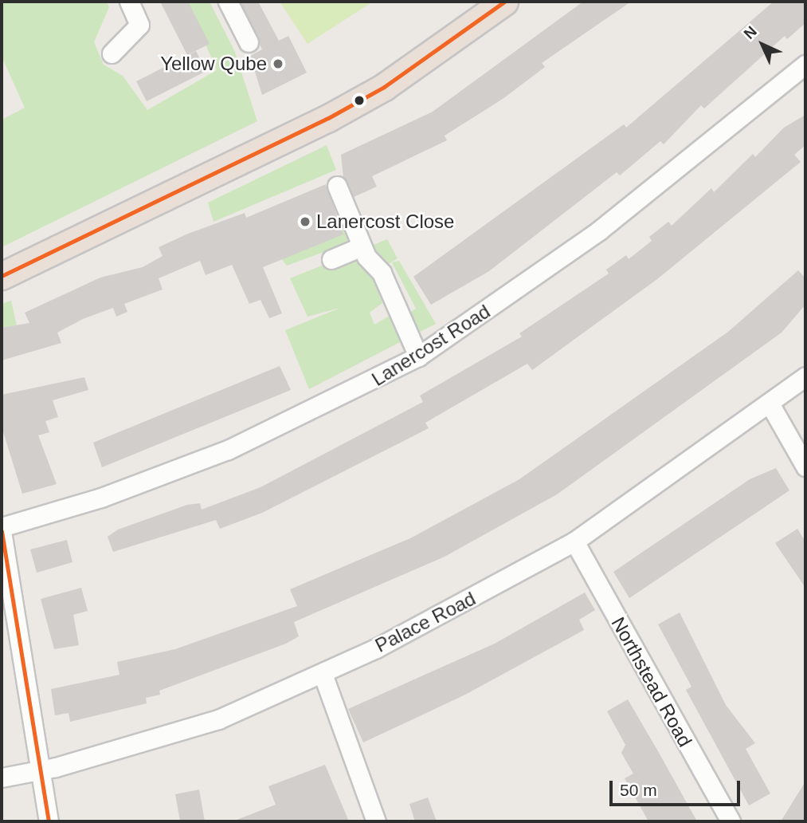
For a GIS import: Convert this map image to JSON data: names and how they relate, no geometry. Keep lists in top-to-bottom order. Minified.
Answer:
{"streets":{"street":["Lanercost Road","Palace Road","Northstead Road"]},"crossings":[["Palace Road","Northstead Road"]],"places":["Yellow Qube","Lanercost Close"],"scale_bar":"50 m","north":"top left"}
